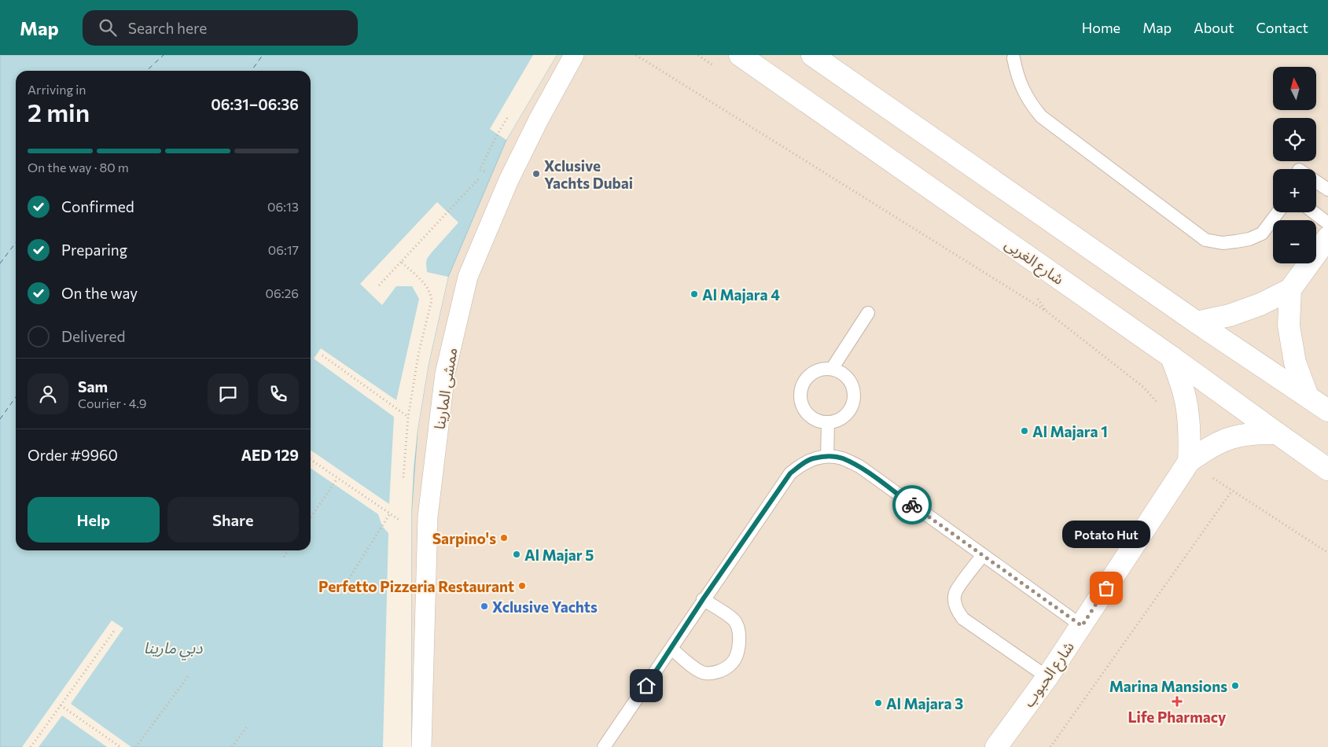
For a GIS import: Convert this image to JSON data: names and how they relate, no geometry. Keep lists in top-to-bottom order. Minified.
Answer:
{"streets":{"street":["شارع الغربى","ممشى المارينا","شارع الحبوب"]},"crossings":[["شارع الغربى","شارع الحبوب"]],"water":["دبي مارينا"],"places":{"other":["Xclusive Yachts Dubai","Al Majara 4","Al Majara 1","Sarpino's","Al Majar 5","Perfetto Pizzeria Restaurant","Potato Hut","Xclusive Yachts","Marina Mansions","Al Majara 3"],"health":["Life Pharmacy"]},"north":"top","page":{"header":"Map","search":"Search here","nav":["Home","Map","About","Contact"],"map_buttons":["+","−"],"heading":["2 min","Arriving in","06:31–06:36"],"panel":["Sam","Courier · 4.9","Order #9960","AED 129"],"bar":"On the way · 80 m","list":[["Confirmed","06:13"],["Preparing","06:17"],["On the way","06:26"],"Delivered"],"buttons":["Help","Share"],"bubble":"Potato Hut"}}
